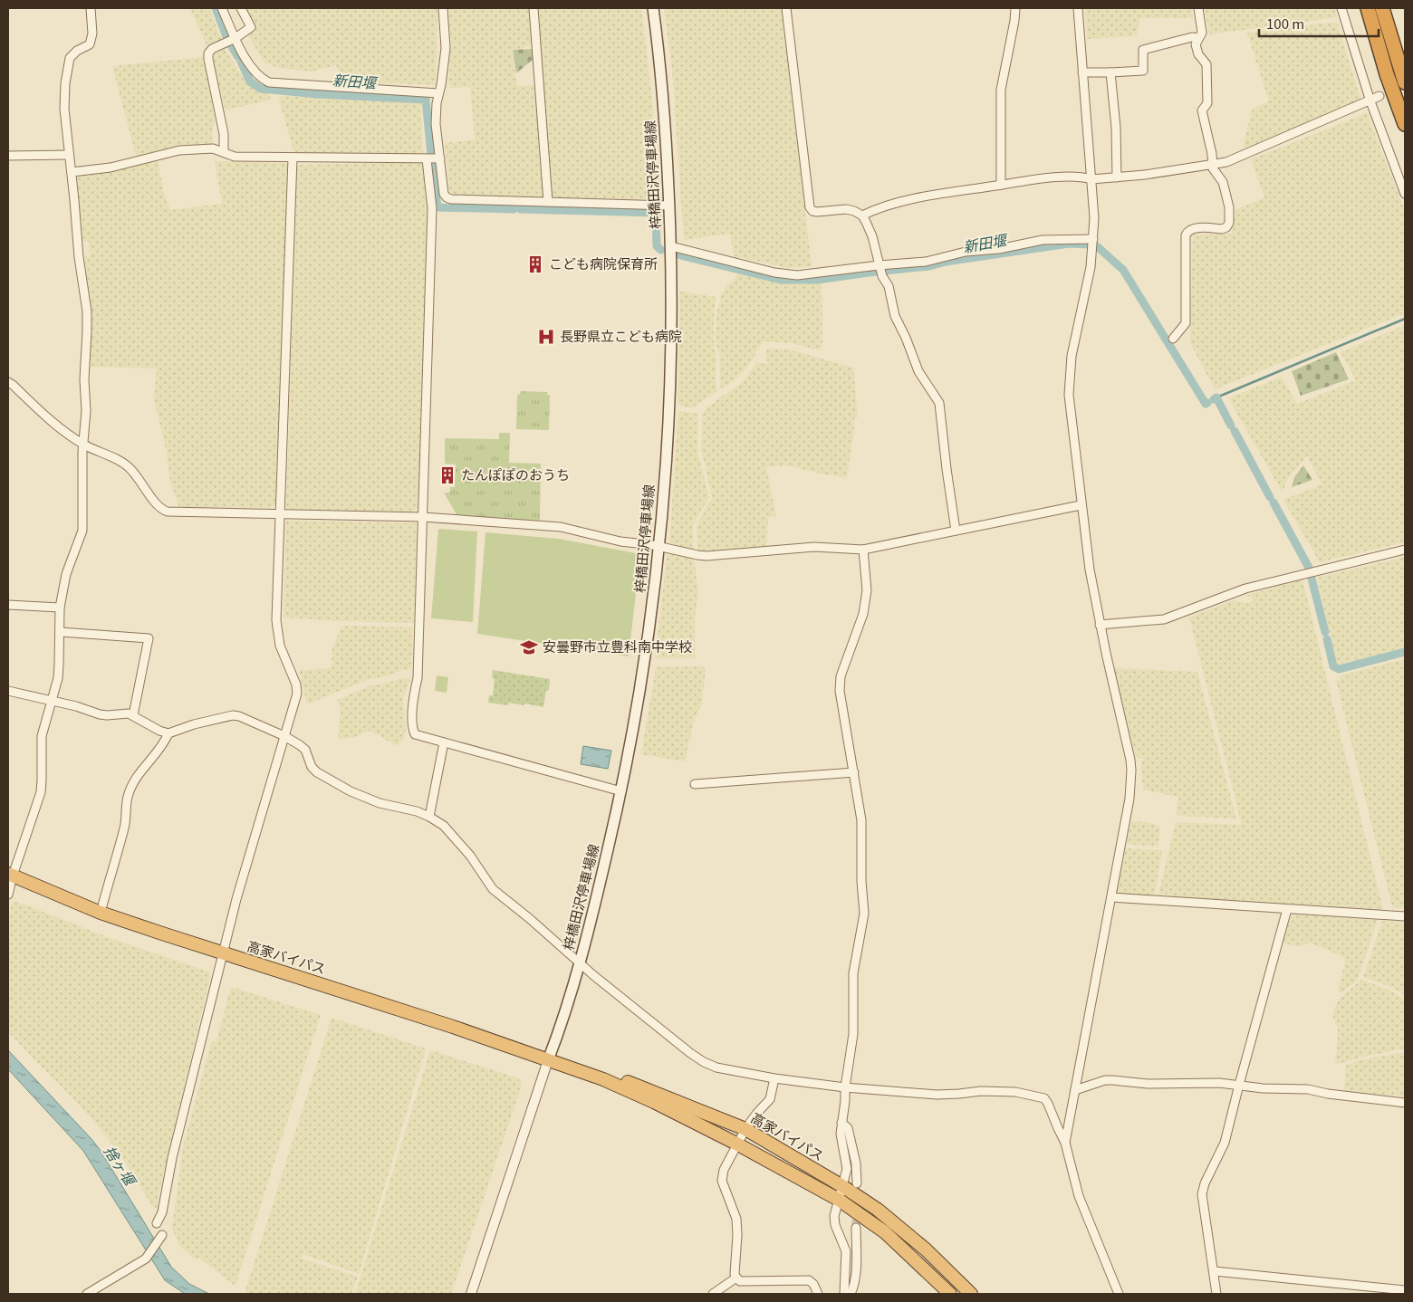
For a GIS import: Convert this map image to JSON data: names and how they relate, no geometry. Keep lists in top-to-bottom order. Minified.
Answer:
{"streets":{"highway":["高家バイパス"],"main road":["梓橋田沢停車場線"]},"crossings":[["梓橋田沢停車場線","高家バイパス"]],"water":["新田堰","捨ヶ堰"],"places":{"building":["こども病院保育所","たんぽぽのおうち"],"hospital":["長野県立こども病院"],"school or university":["安曇野市立豊科南中学校"]},"scale_bar":"100 m"}
